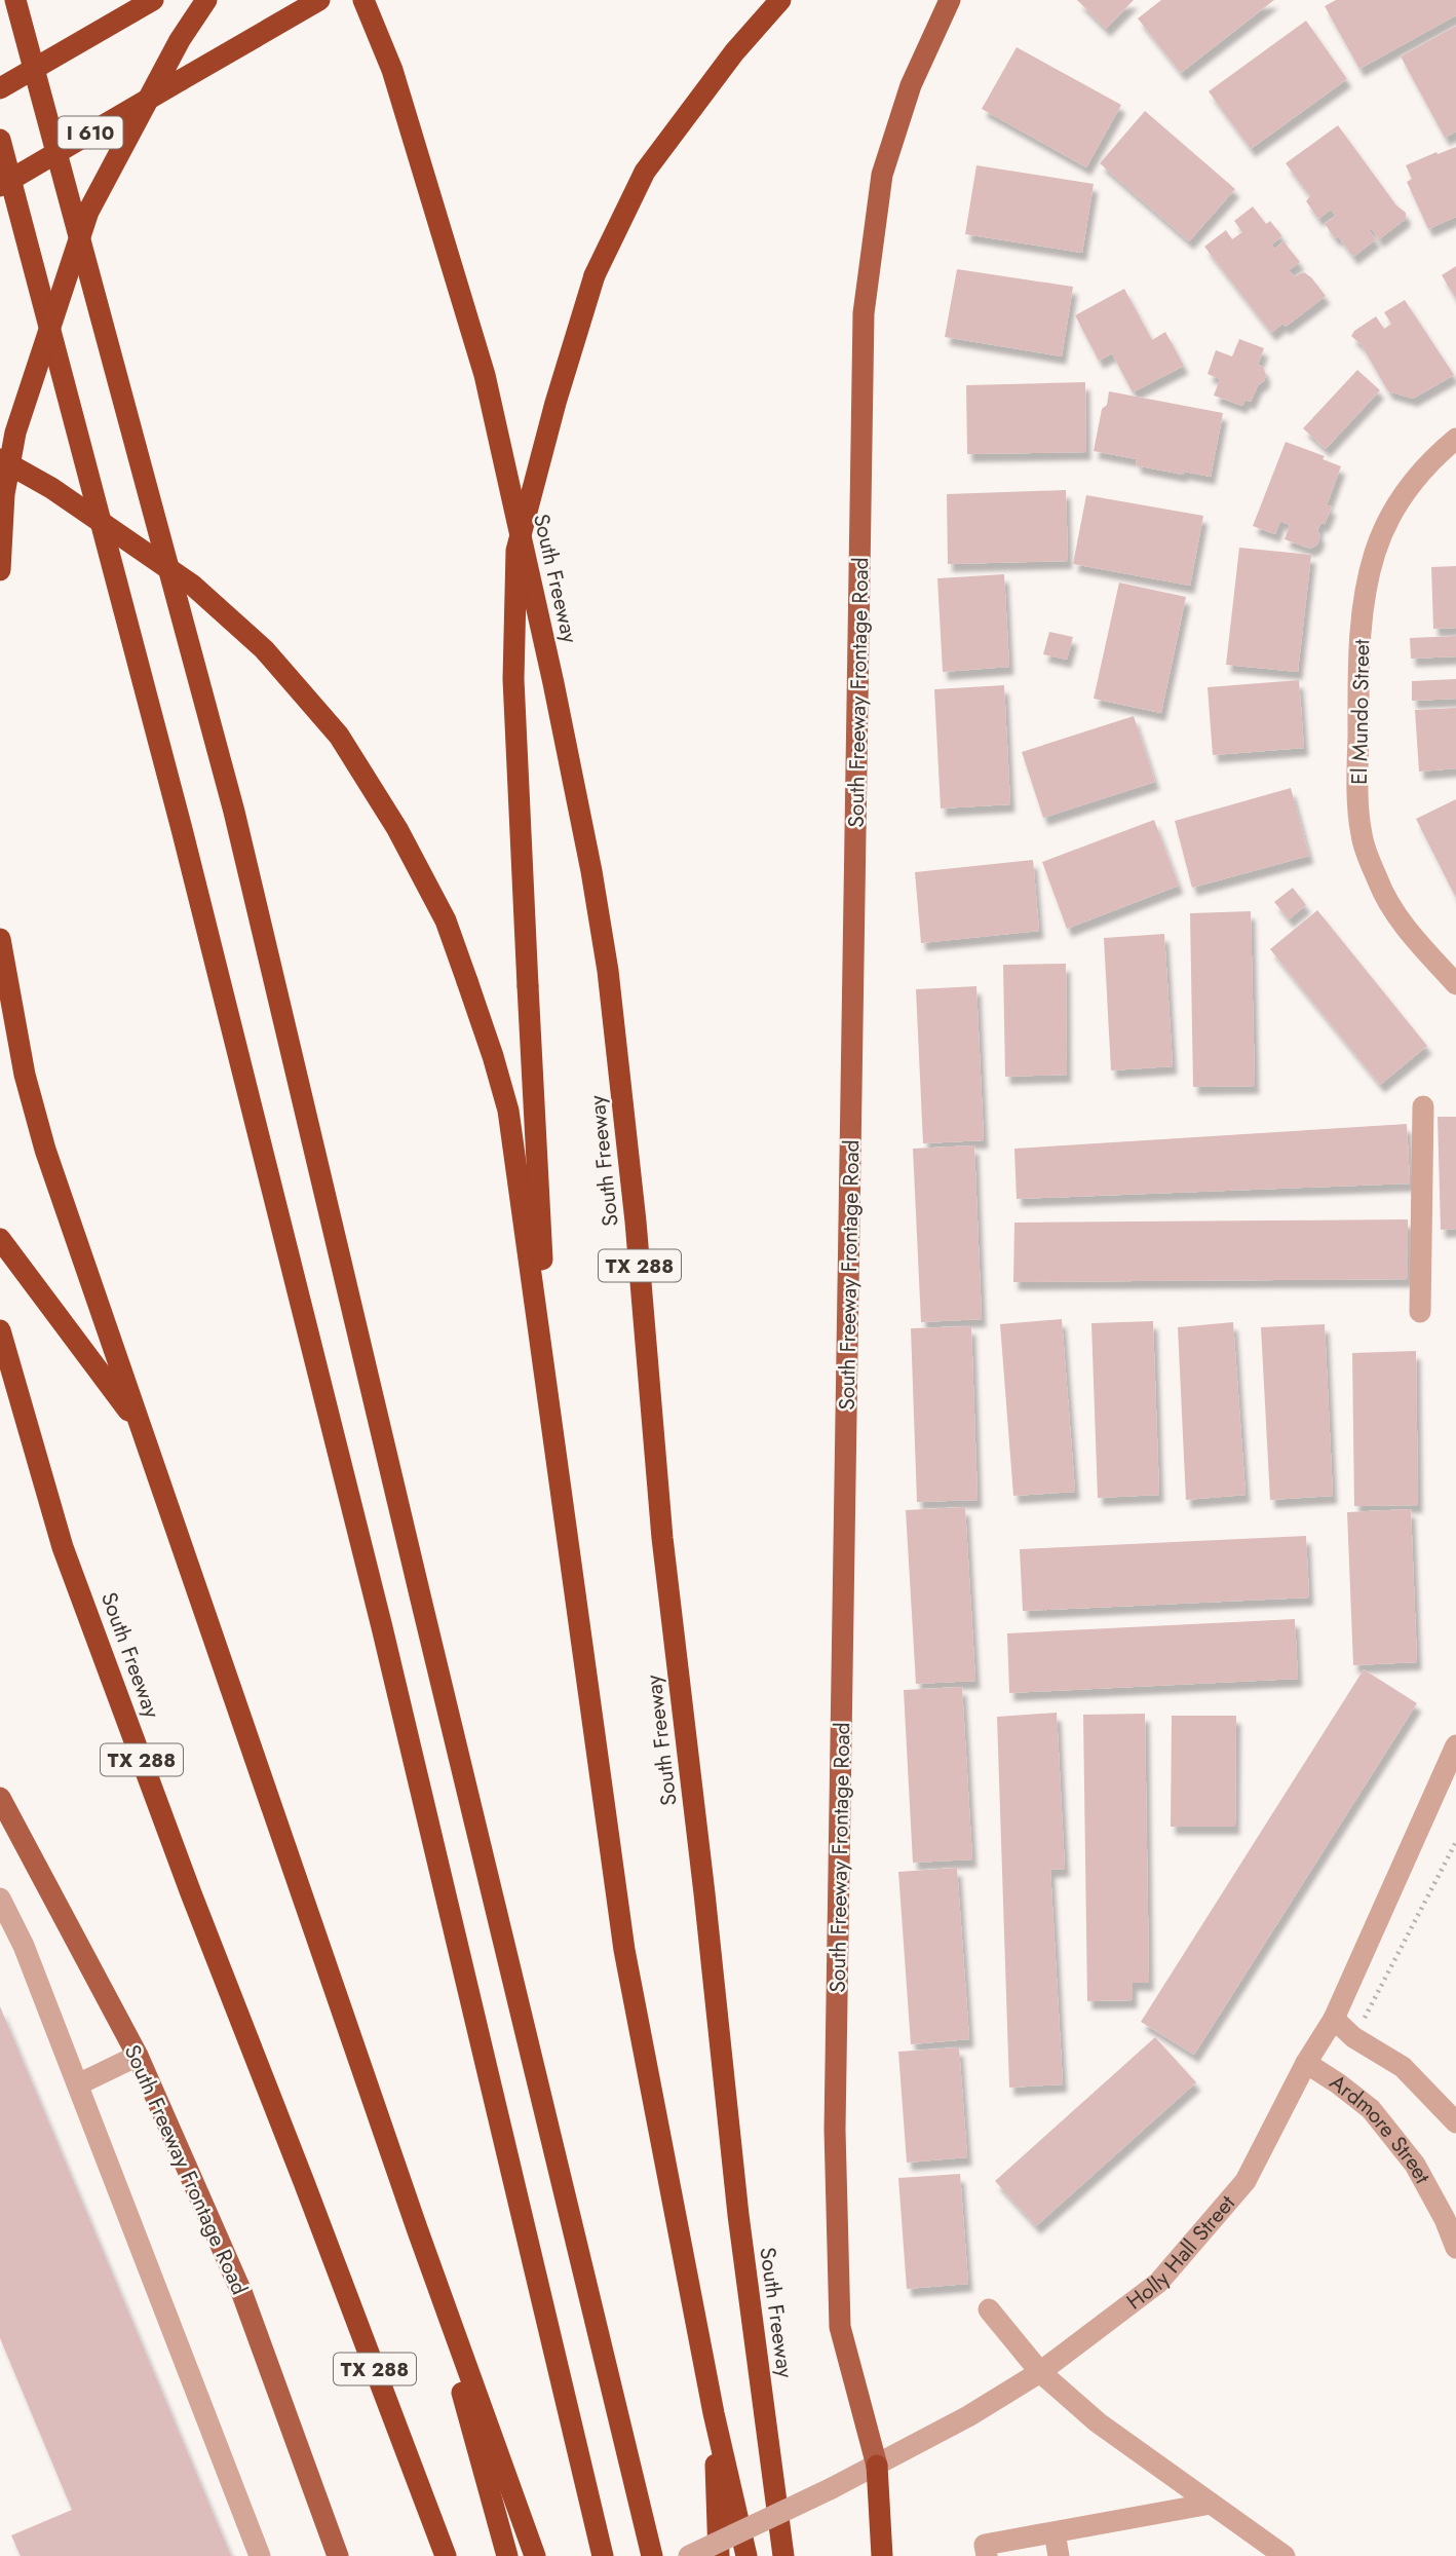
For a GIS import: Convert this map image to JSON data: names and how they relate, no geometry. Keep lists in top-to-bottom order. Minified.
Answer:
{"streets":{"highway":["I 610","South Freeway","TX 288"],"main road":["South Freeway Frontage Road"],"street":["El Mundo Street","Ardmore Street","Holly Hall Street"]},"crossings":[["South Freeway Frontage Road","Holly Hall Street"],["Ardmore Street","Holly Hall Street"]]}
